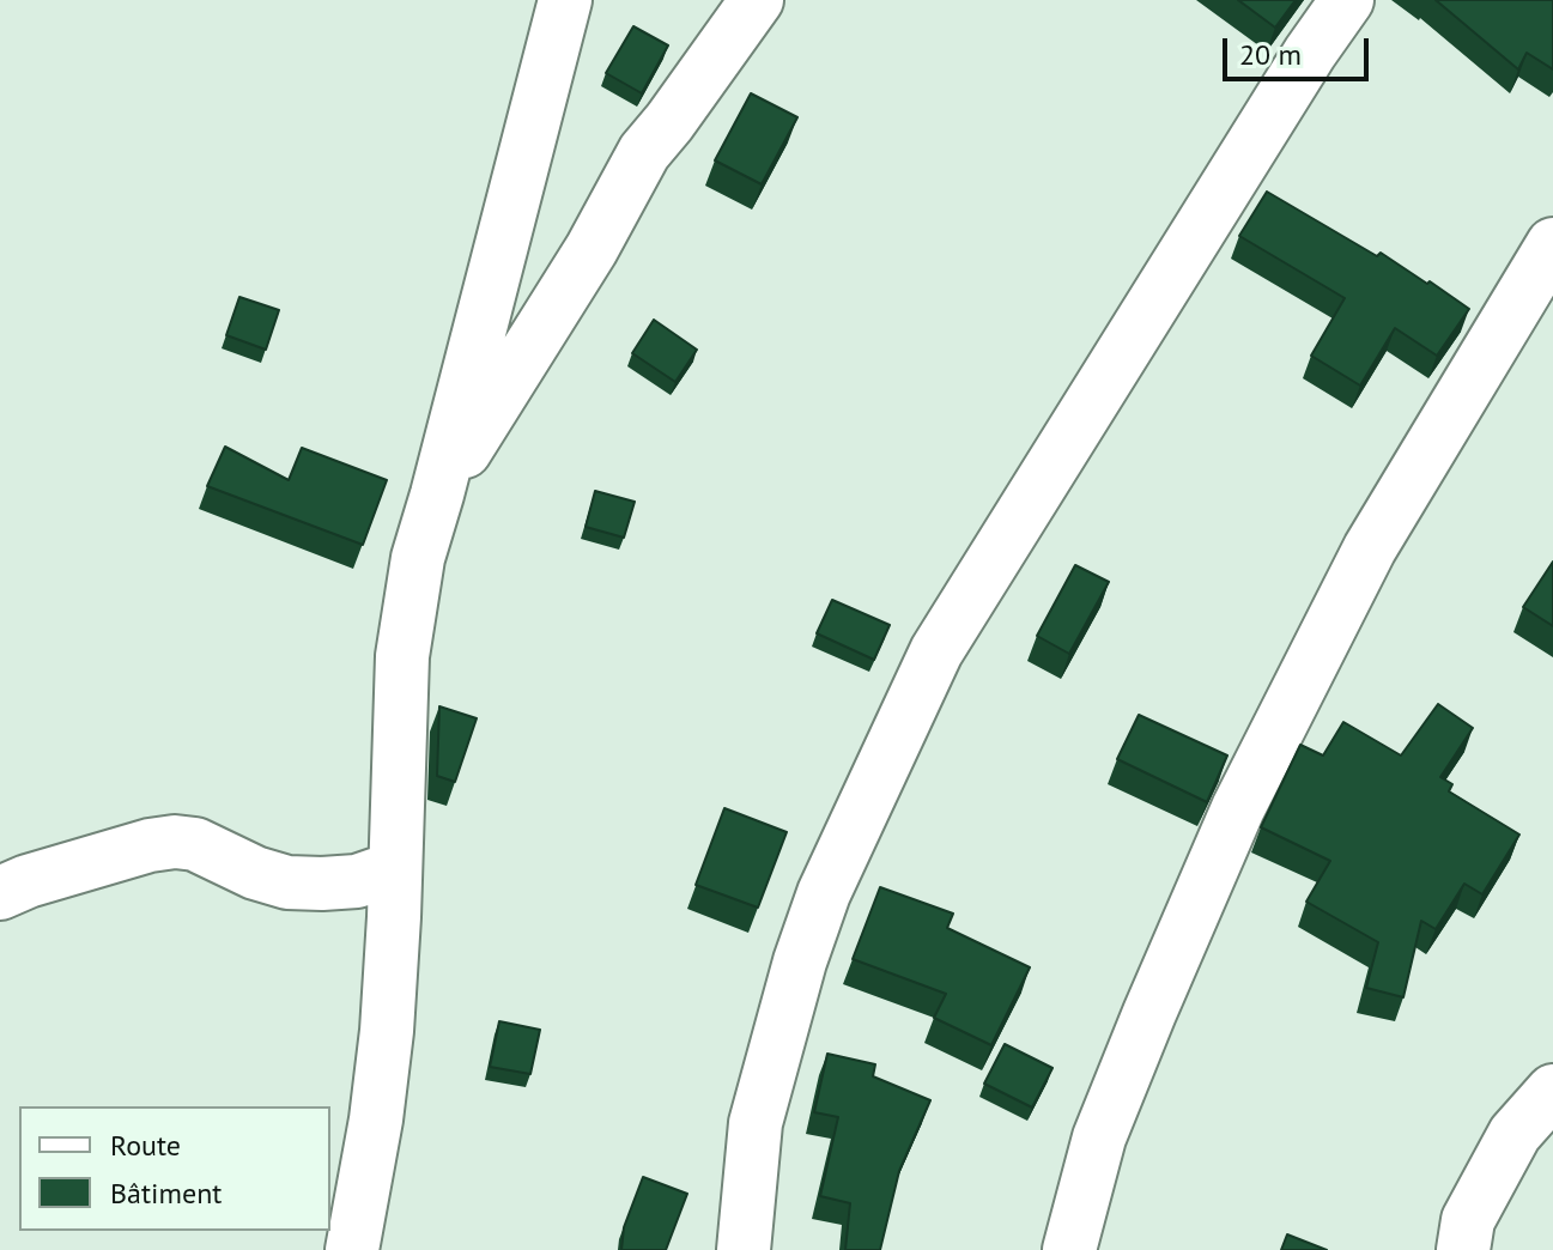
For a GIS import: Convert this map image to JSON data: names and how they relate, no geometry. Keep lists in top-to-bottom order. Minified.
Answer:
{"legend":["Route","Bâtiment"],"scale_bar":"20 m"}
